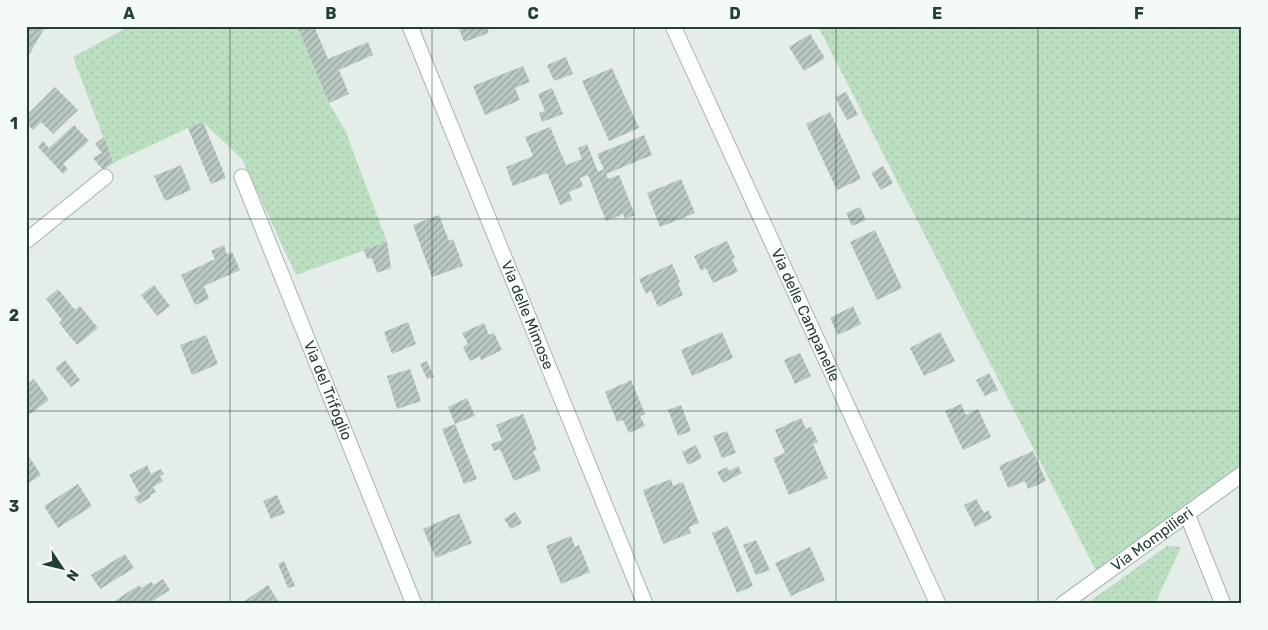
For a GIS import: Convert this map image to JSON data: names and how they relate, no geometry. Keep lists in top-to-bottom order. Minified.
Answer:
{"streets":{"street":["Via delle Mimose","Via delle Campanelle","Via del Trifoglio","Via Mompilieri"]},"north":"bottom right","grid":{"columns":["A","B","C","D","E","F"],"rows":["1","2","3"]}}
